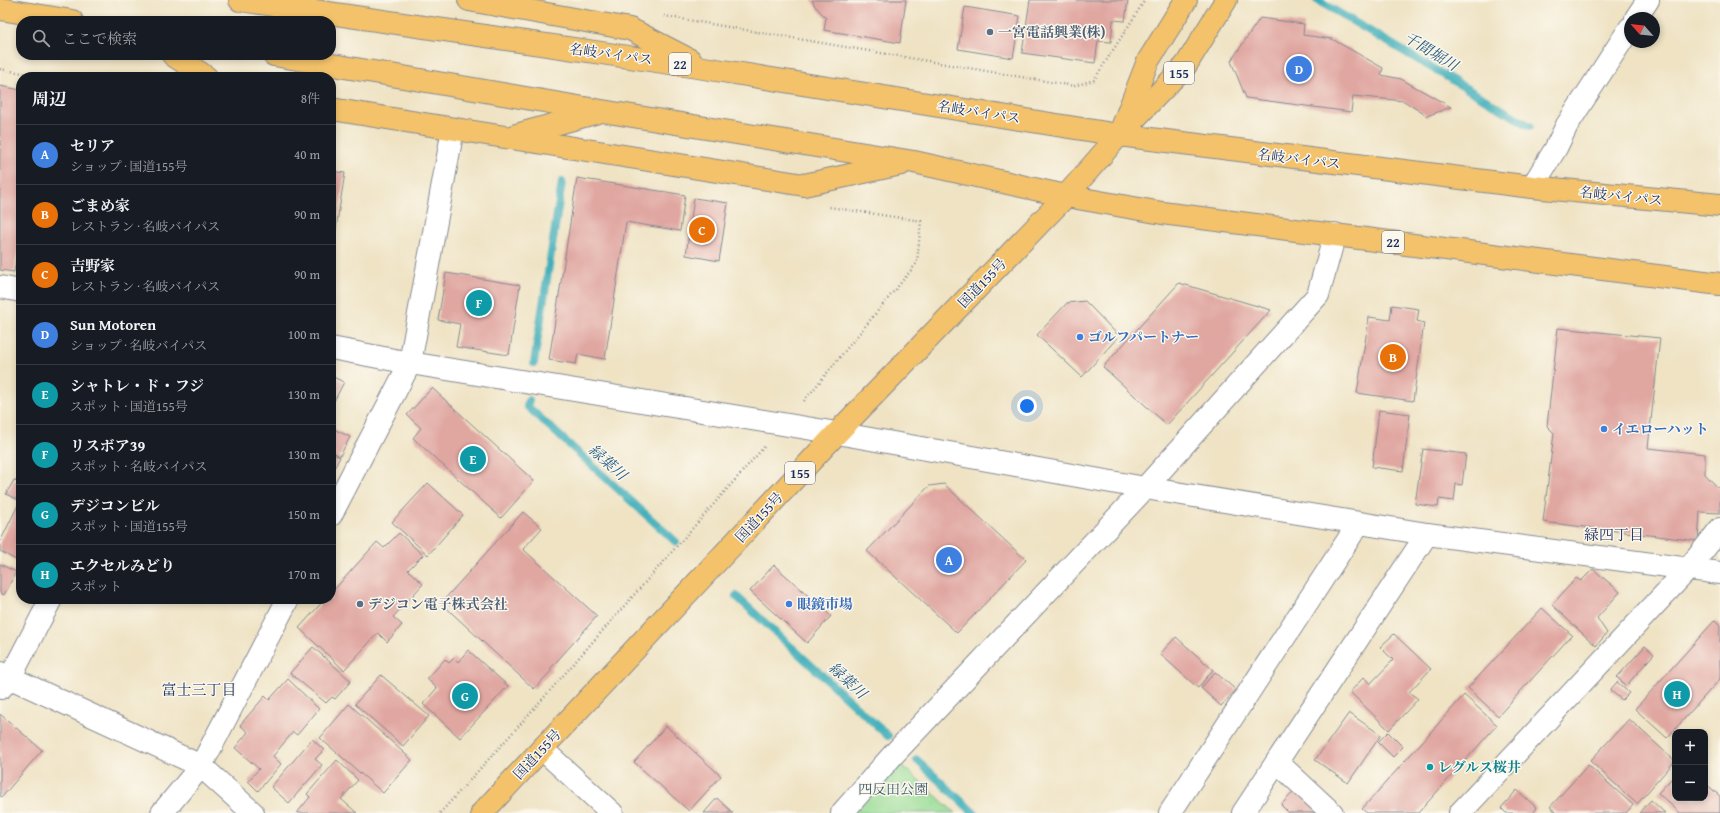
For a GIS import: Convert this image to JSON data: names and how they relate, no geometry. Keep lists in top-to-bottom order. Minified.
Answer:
{"streets":{"highway":["名岐バイパス","22","155","国道155号"]},"crossings":[["名岐バイパス","22"],["名岐バイパス","国道155号"],["22","国道155号"]],"districts":["緑四丁目","富士三丁目"],"water":["千間堀川","縁葉川"],"parks":["四反田公園"],"places":["一宮電話興業(株)","ゴルフパートナー","イエローハット","デジコン電子株式会社","眼鏡市場","レグルス桜井"],"north":"top left","page":{"search":"ここで検索","pins":["D","C","F","B","E","A","H","G"],"heading":["周辺","8件"],"list":[{"mark":"A","name":"セリア","note":"ショップ · 国道155号","value":"40 m"},{"mark":"B","name":"ごまめ家","note":"レストラン · 名岐バイパス","value":"90 m"},{"mark":"C","name":"吉野家","note":"レストラン · 名岐バイパス","value":"90 m"},{"mark":"D","name":"Sun Motoren","note":"ショップ · 名岐バイパス","value":"100 m"},{"mark":"E","name":"シャトレ・ド・フジ","note":"スポット · 国道155号","value":"130 m"},{"mark":"F","name":"リスボア39","note":"スポット · 名岐バイパス","value":"130 m"},{"mark":"G","name":"デジコンビル","note":"スポット · 国道155号","value":"150 m"},{"mark":"H","name":"エクセルみどり","note":"スポット","value":"170 m"}],"map_buttons":["+","−"]}}
